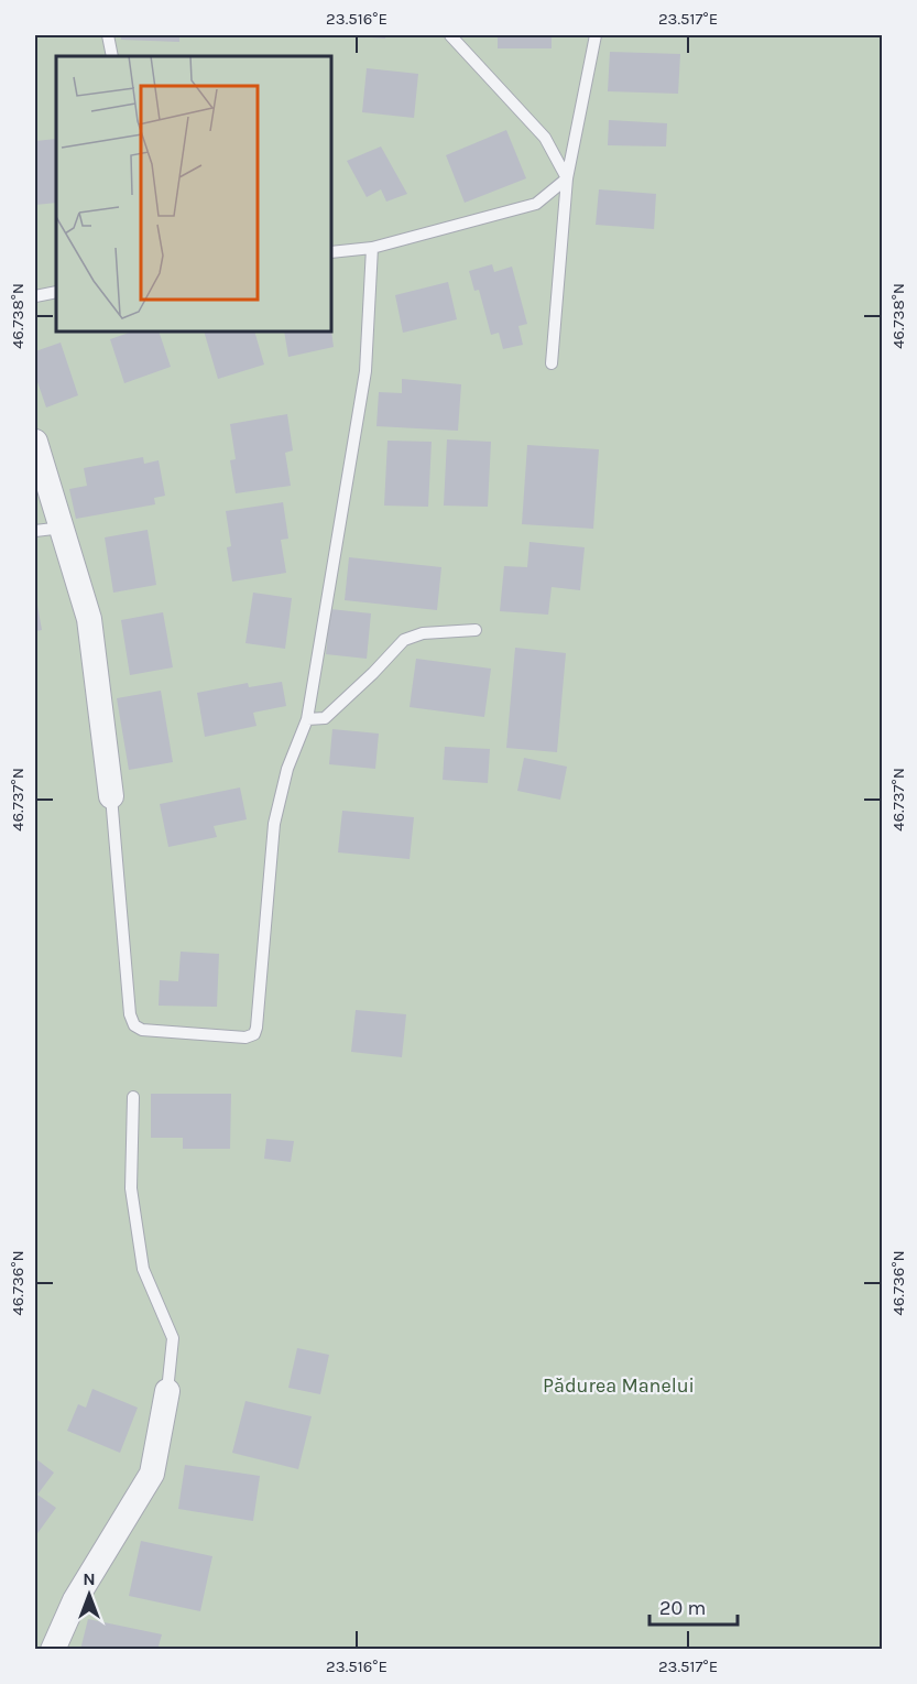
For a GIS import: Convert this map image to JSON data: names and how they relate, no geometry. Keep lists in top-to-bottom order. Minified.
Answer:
{"parks":["Pădurea Manelui"],"scale_bar":"20 m","north":"top","coordinates":["23.516°E","23.517°E","46.738°N","46.737°N","46.736°N"]}
